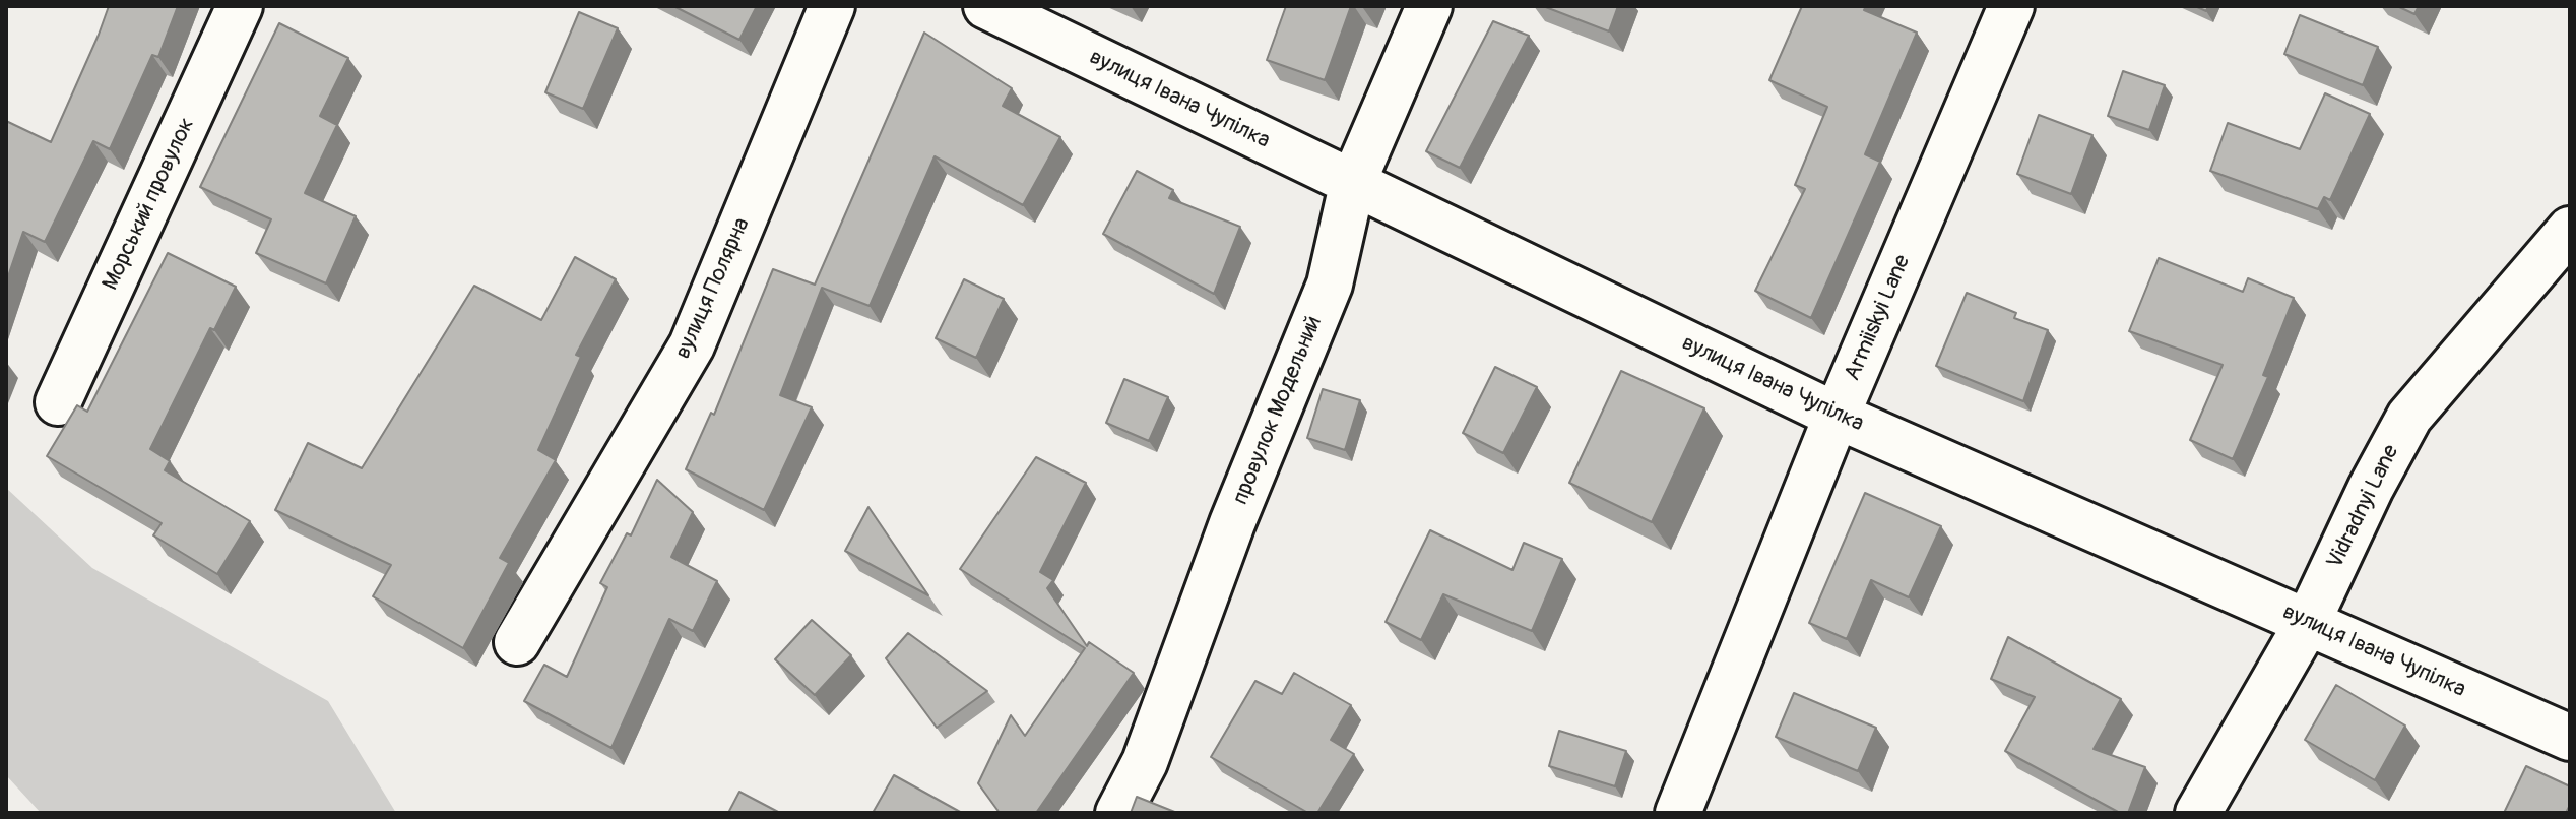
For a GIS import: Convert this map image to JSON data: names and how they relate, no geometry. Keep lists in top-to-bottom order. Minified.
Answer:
{"streets":{"street":["вулиця Івана Чупілка","Морський провулок","вулиця Полярна","Armiiskyi Lane","провулок Модельний","Vidradnyi Lane"]},"crossings":[["вулиця Івана Чупілка","Armiiskyi Lane"],["вулиця Івана Чупілка","провулок Модельний"],["вулиця Івана Чупілка","Vidradnyi Lane"]]}
